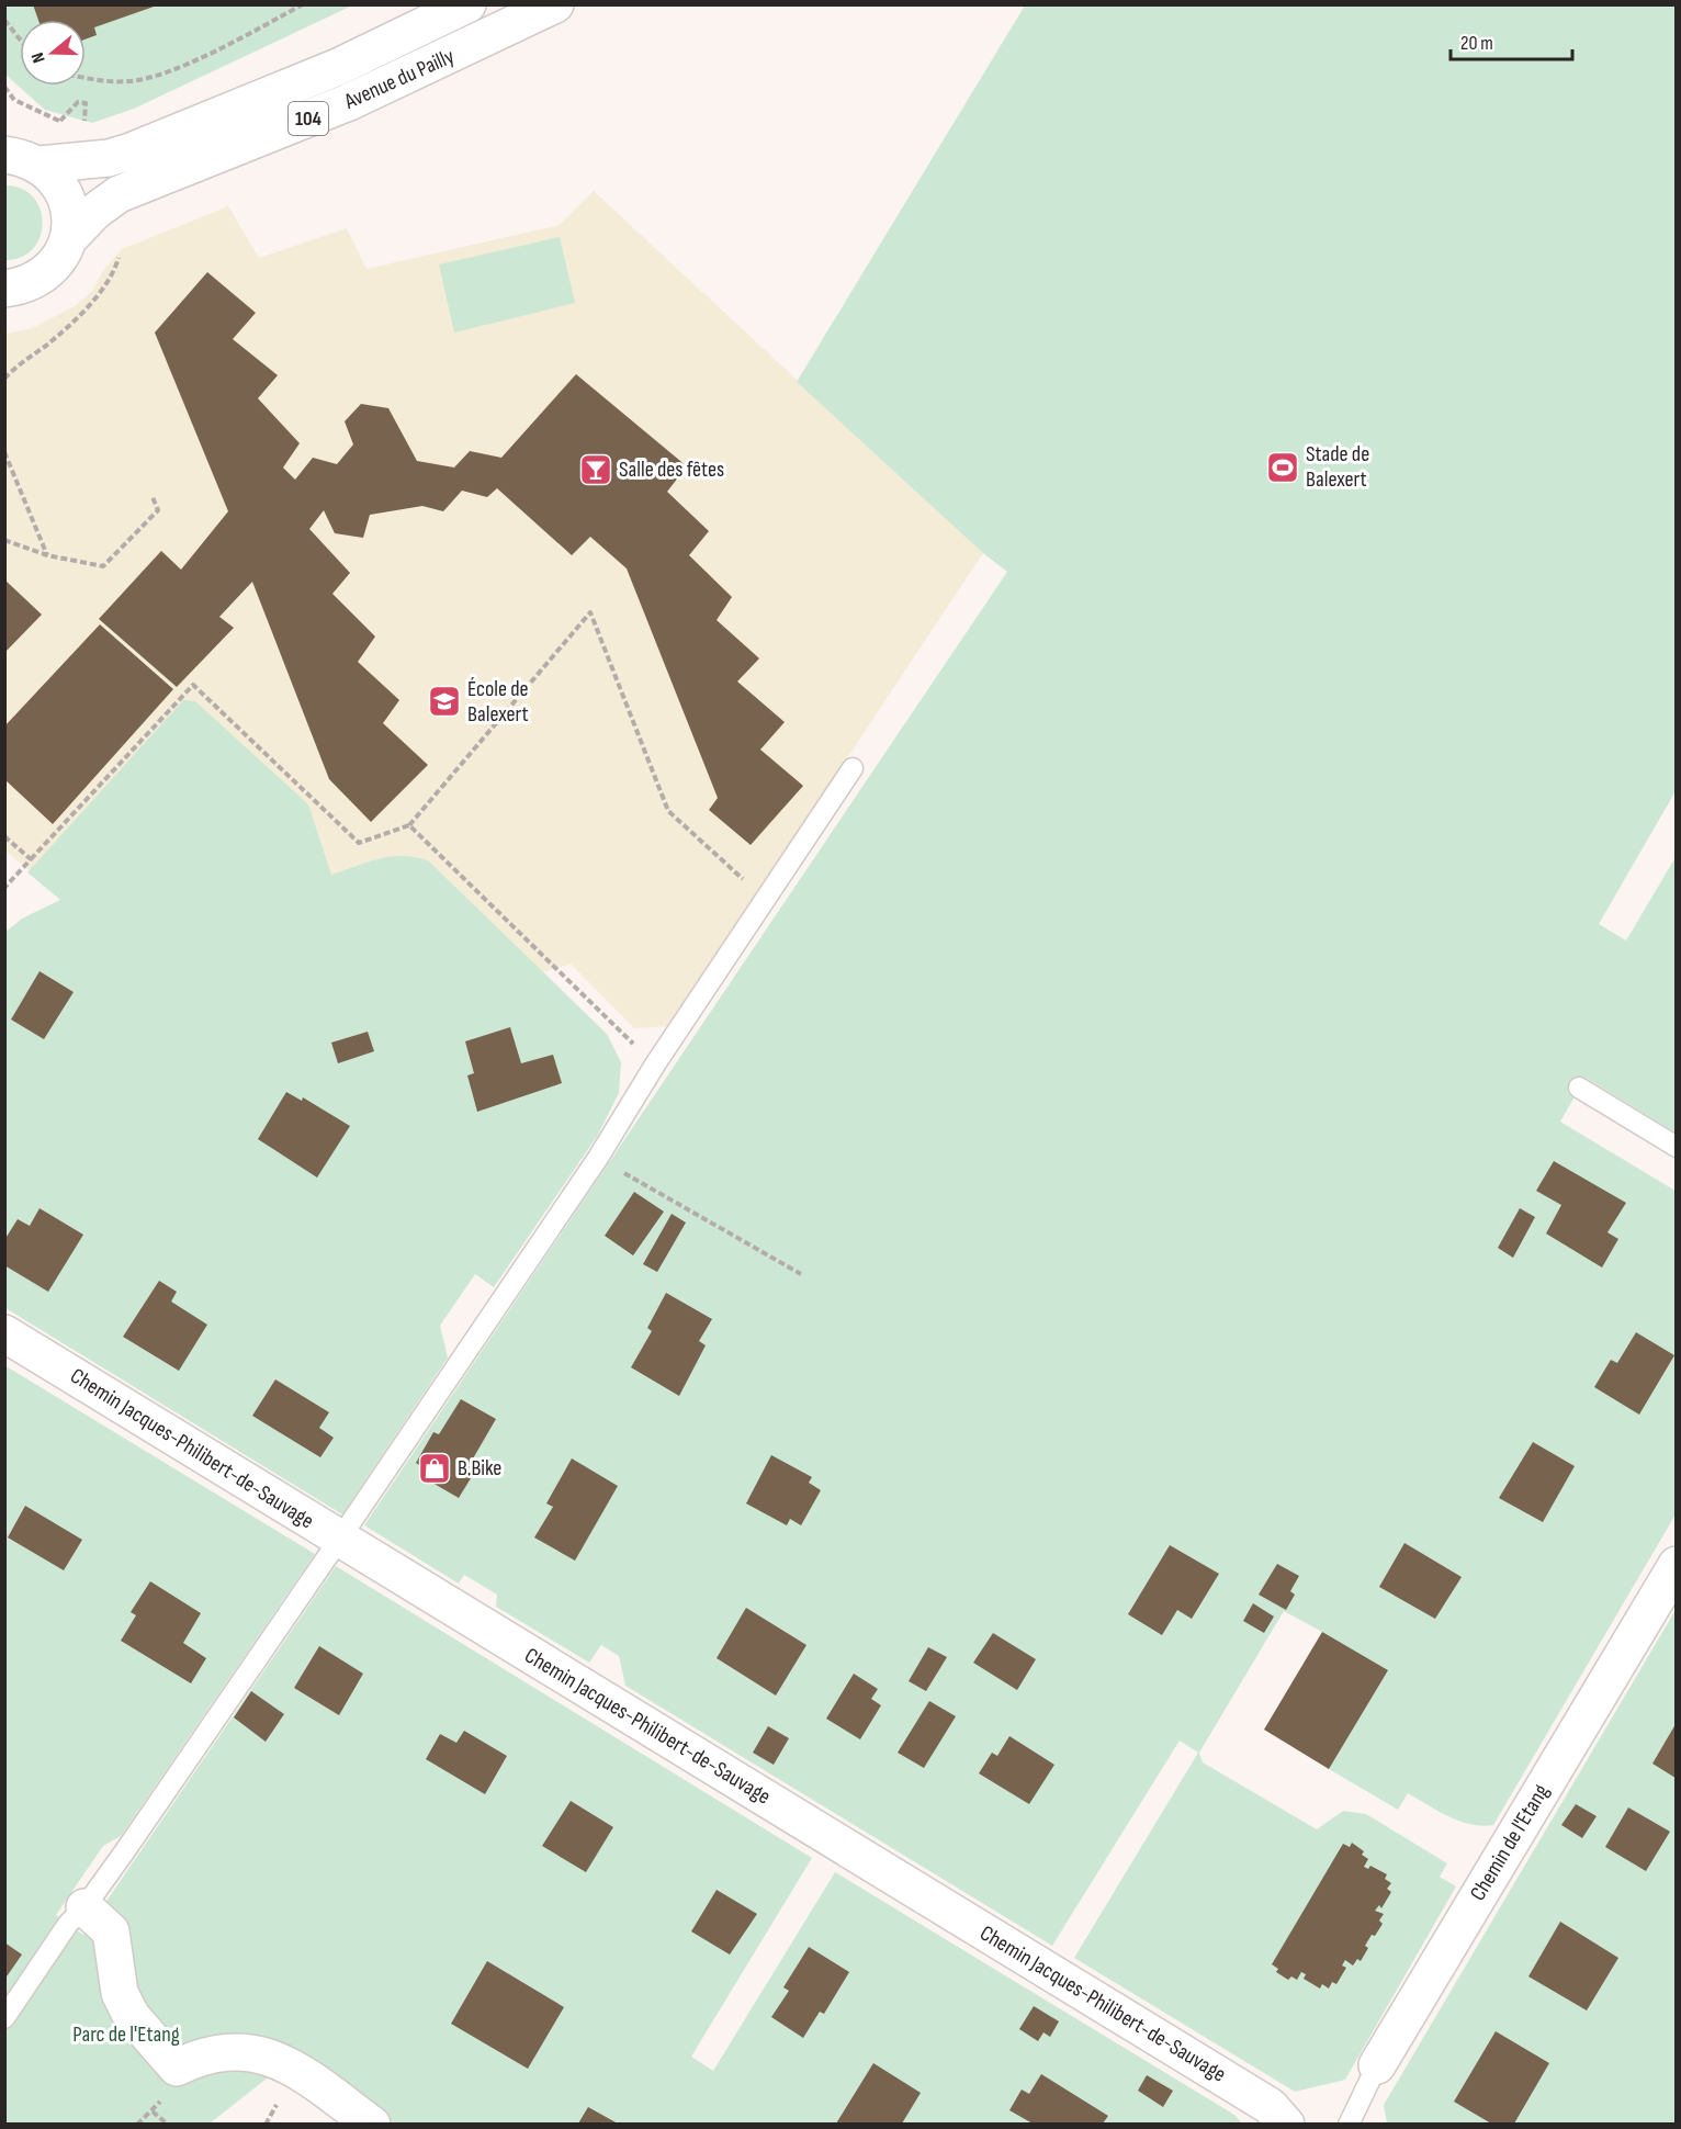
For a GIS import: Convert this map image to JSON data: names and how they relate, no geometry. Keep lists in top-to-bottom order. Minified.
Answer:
{"streets":{"street":["Avenue du Pailly","104","Chemin Jacques-Philibert-de-Sauvage","Chemin de l'Etang"]},"parks":["Parc de l'Etang"],"places":{"sports":["Stade de Balexert"],"bar":["Salle des fêtes"],"school or university":["École de Balexert"],"shop":["B.Bike"]},"scale_bar":"20 m","north":"left"}
